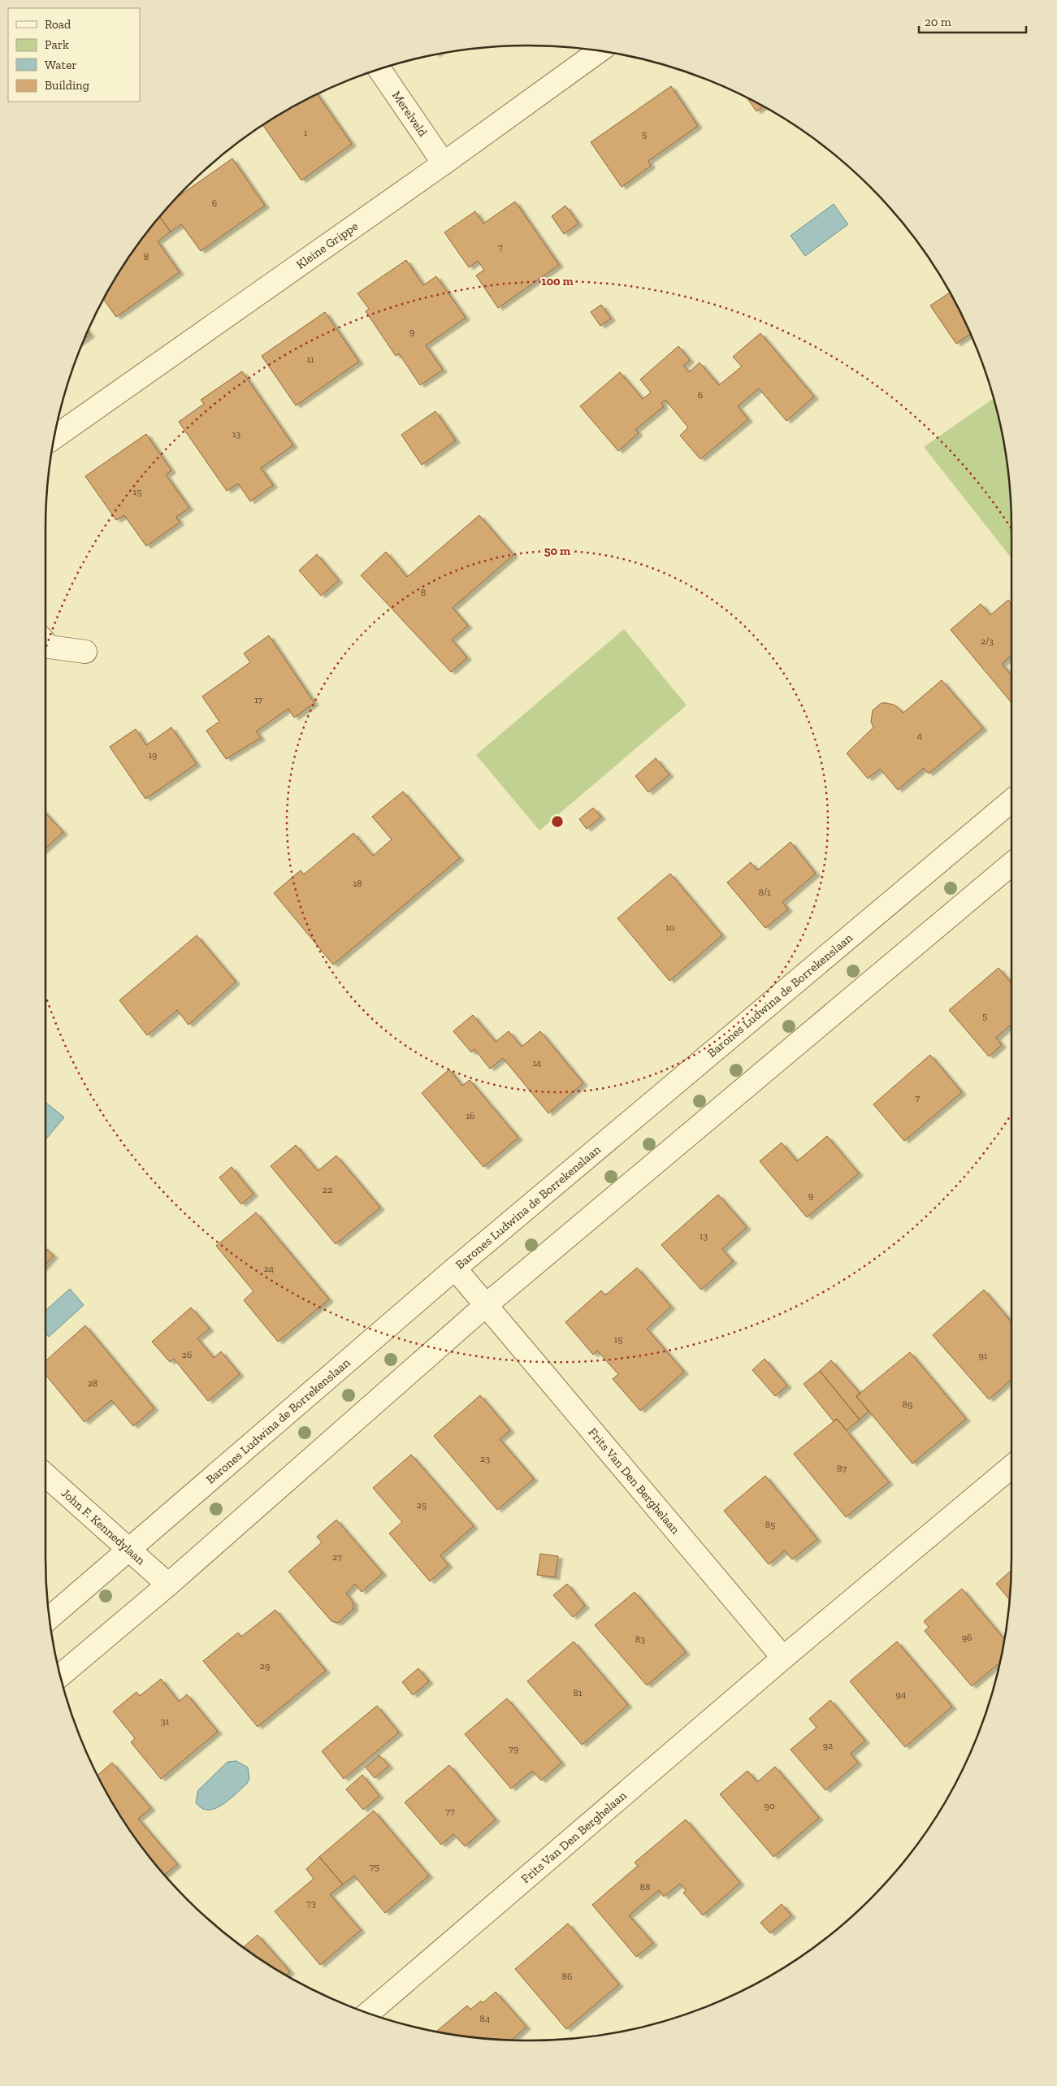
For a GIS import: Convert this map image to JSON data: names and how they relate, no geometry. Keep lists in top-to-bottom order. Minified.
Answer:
{"streets":{"street":["Merelveld","Kleine Grippe","Barones Ludwina de Borrekenslaan","Frits Van Den Berghelaan","John F. Kennedylaan"]},"crossings":[["Merelveld","Kleine Grippe"],["Barones Ludwina de Borrekenslaan","Frits Van Den Berghelaan"],["Barones Ludwina de Borrekenslaan","John F. Kennedylaan"]],"house_numbers":["1","5","6","7","8","9","11","6","13","15","8","2/3","17","4","19","18","8/1","10","5","14","7","16","22","9","13","24","15","26","91","28","89","23","87","25","85","27","96","83","29","81","94","31","92","79","90","77","75","88","73","86","84"],"legend":["Road","Park","Water","Building"],"scale_bar":"20 m","rings":["100 m","50 m"]}
